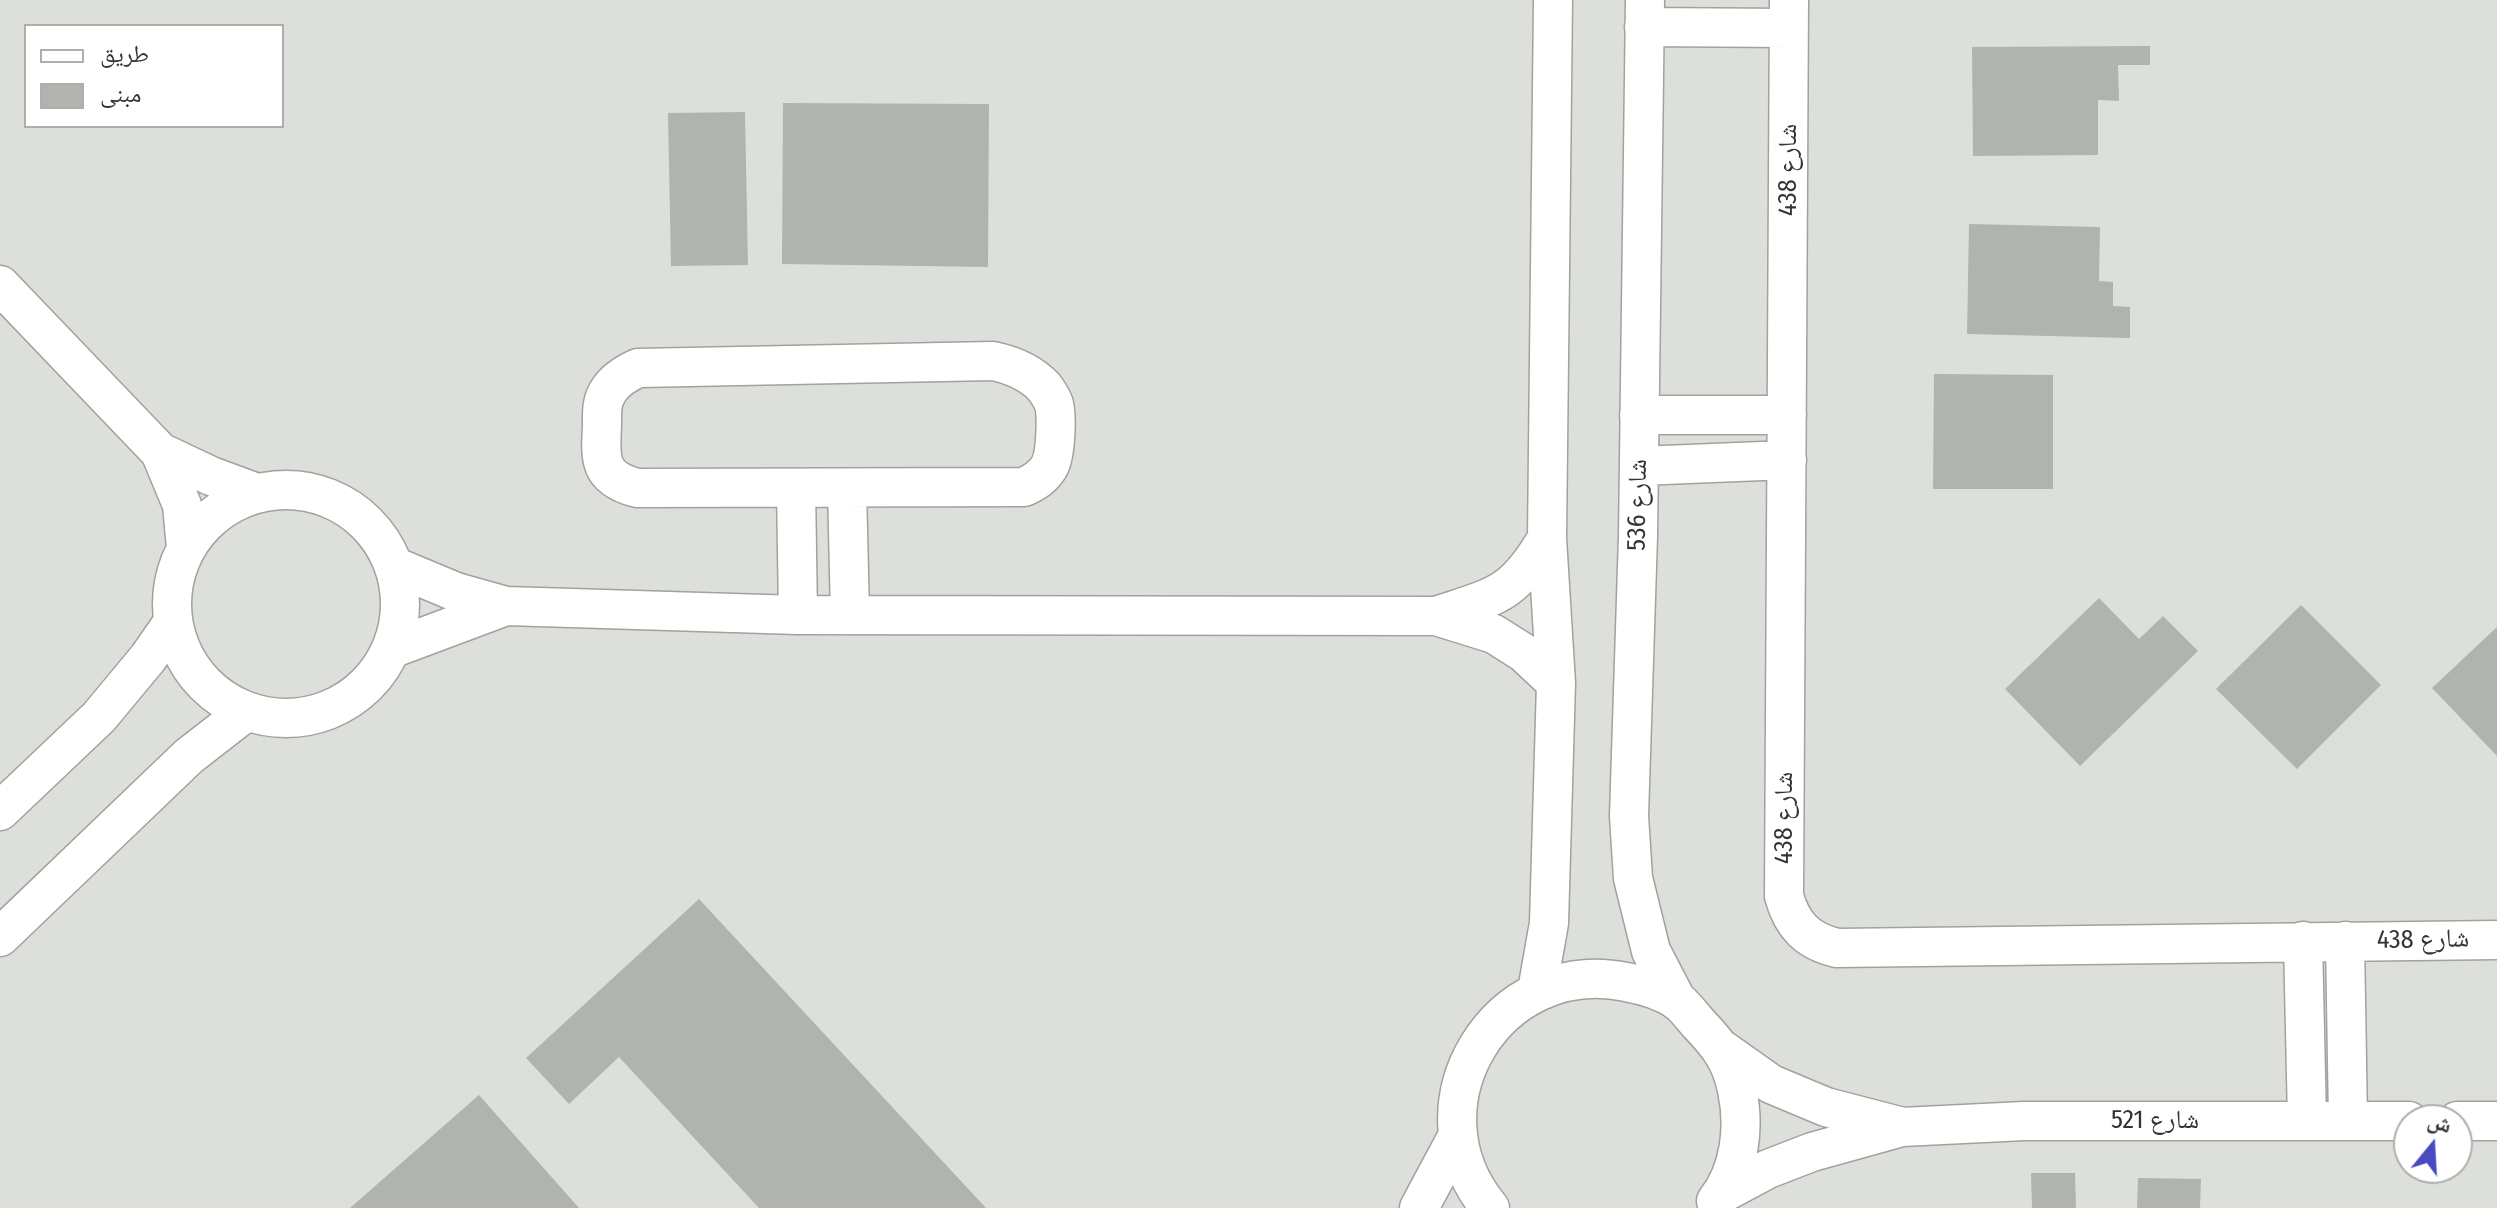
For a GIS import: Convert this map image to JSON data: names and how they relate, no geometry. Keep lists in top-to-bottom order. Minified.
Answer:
{"streets":{"street":["شارع 438","شارع 536","شارع 521"]},"legend":["طريق","مبنى"],"north":"top"}
